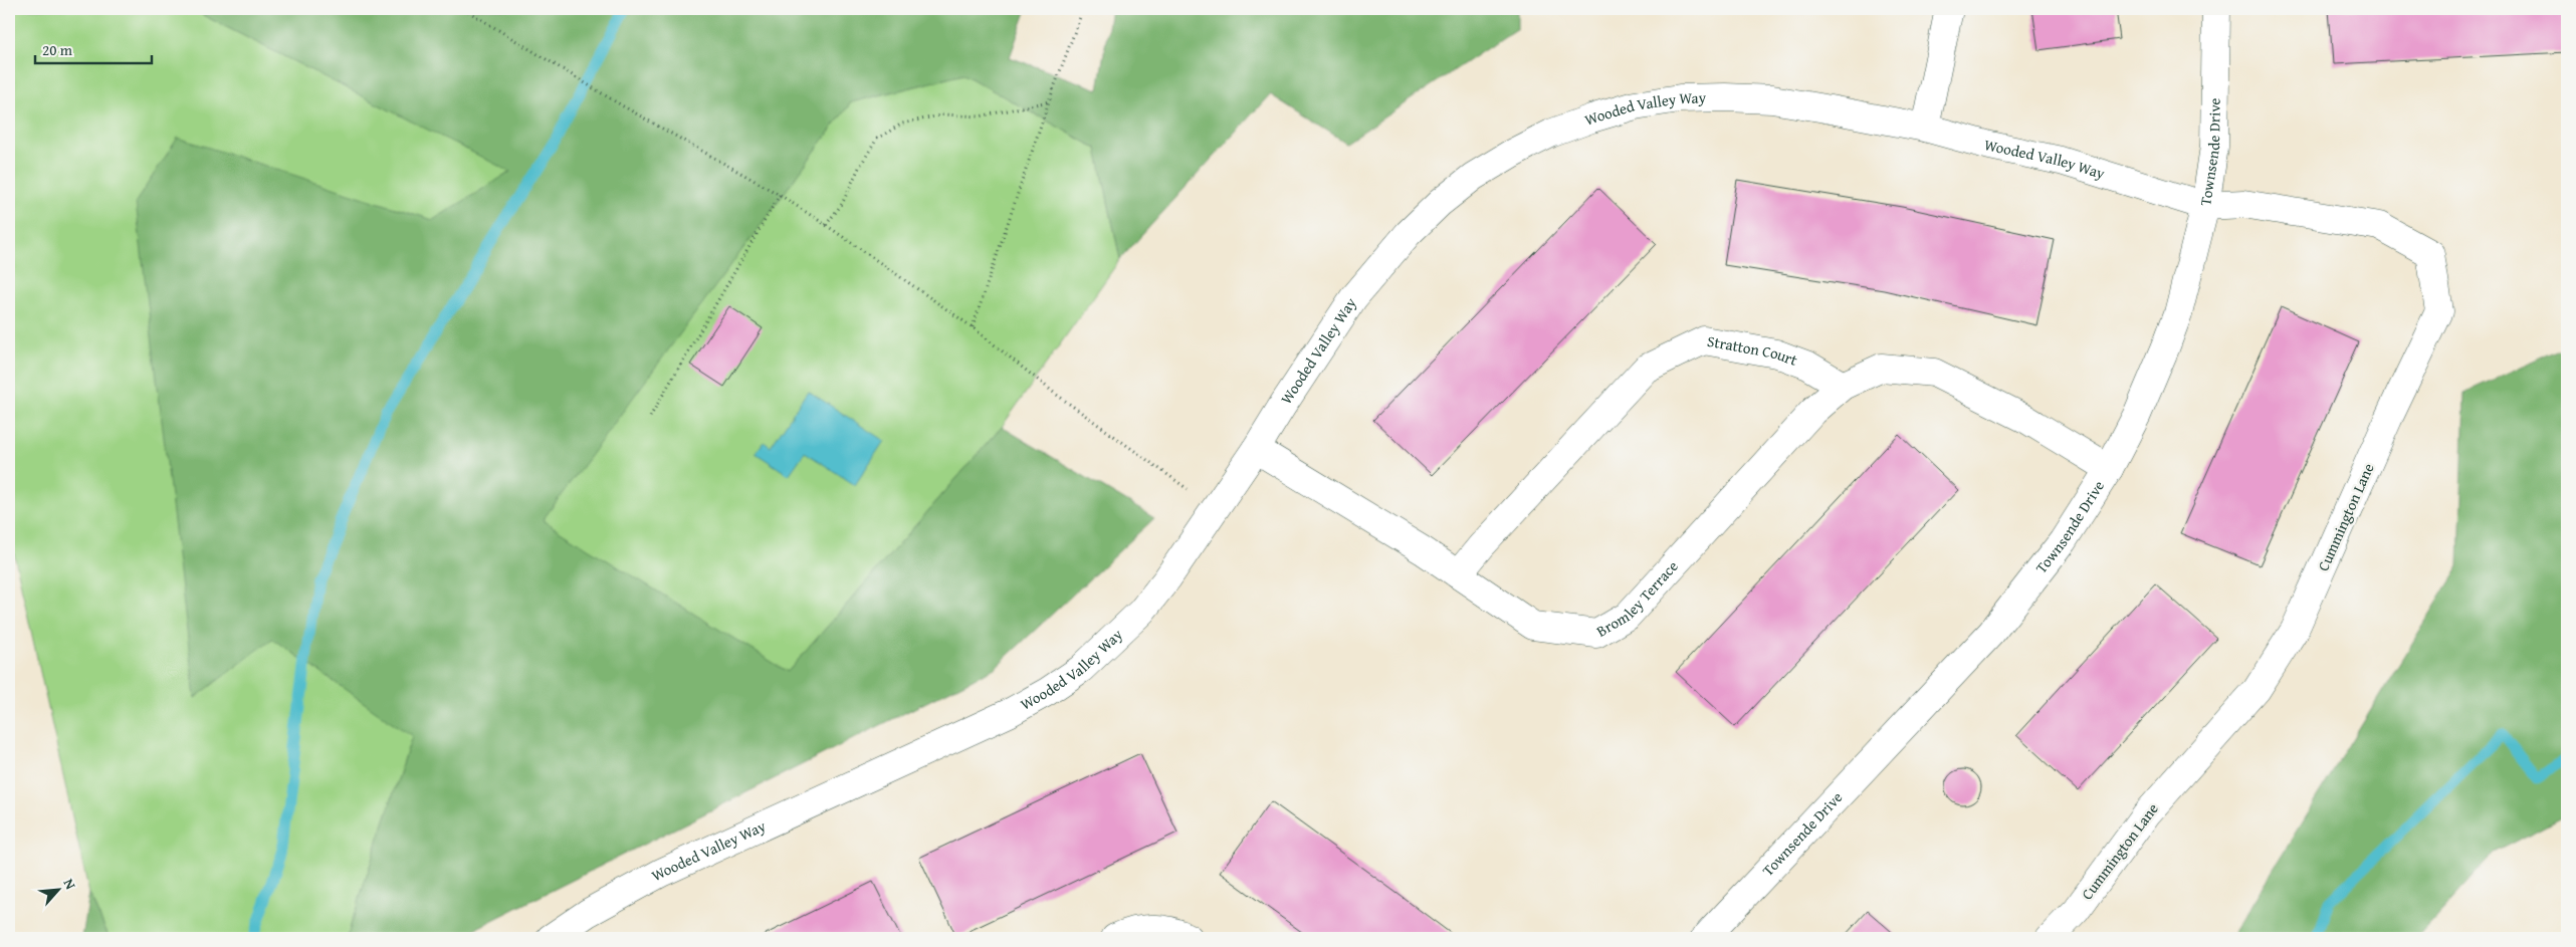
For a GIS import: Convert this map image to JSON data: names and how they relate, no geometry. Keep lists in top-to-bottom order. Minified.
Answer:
{"streets":{"street":["Wooded Valley Way","Townsende Drive","Stratton Court","Cummington Lane","Bromley Terrace"]},"crossings":[["Wooded Valley Way","Townsende Drive"],["Wooded Valley Way","Cummington Lane"],["Wooded Valley Way","Bromley Terrace"],["Townsende Drive","Cummington Lane"],["Stratton Court","Bromley Terrace"]],"scale_bar":"20 m","north":"top right"}
